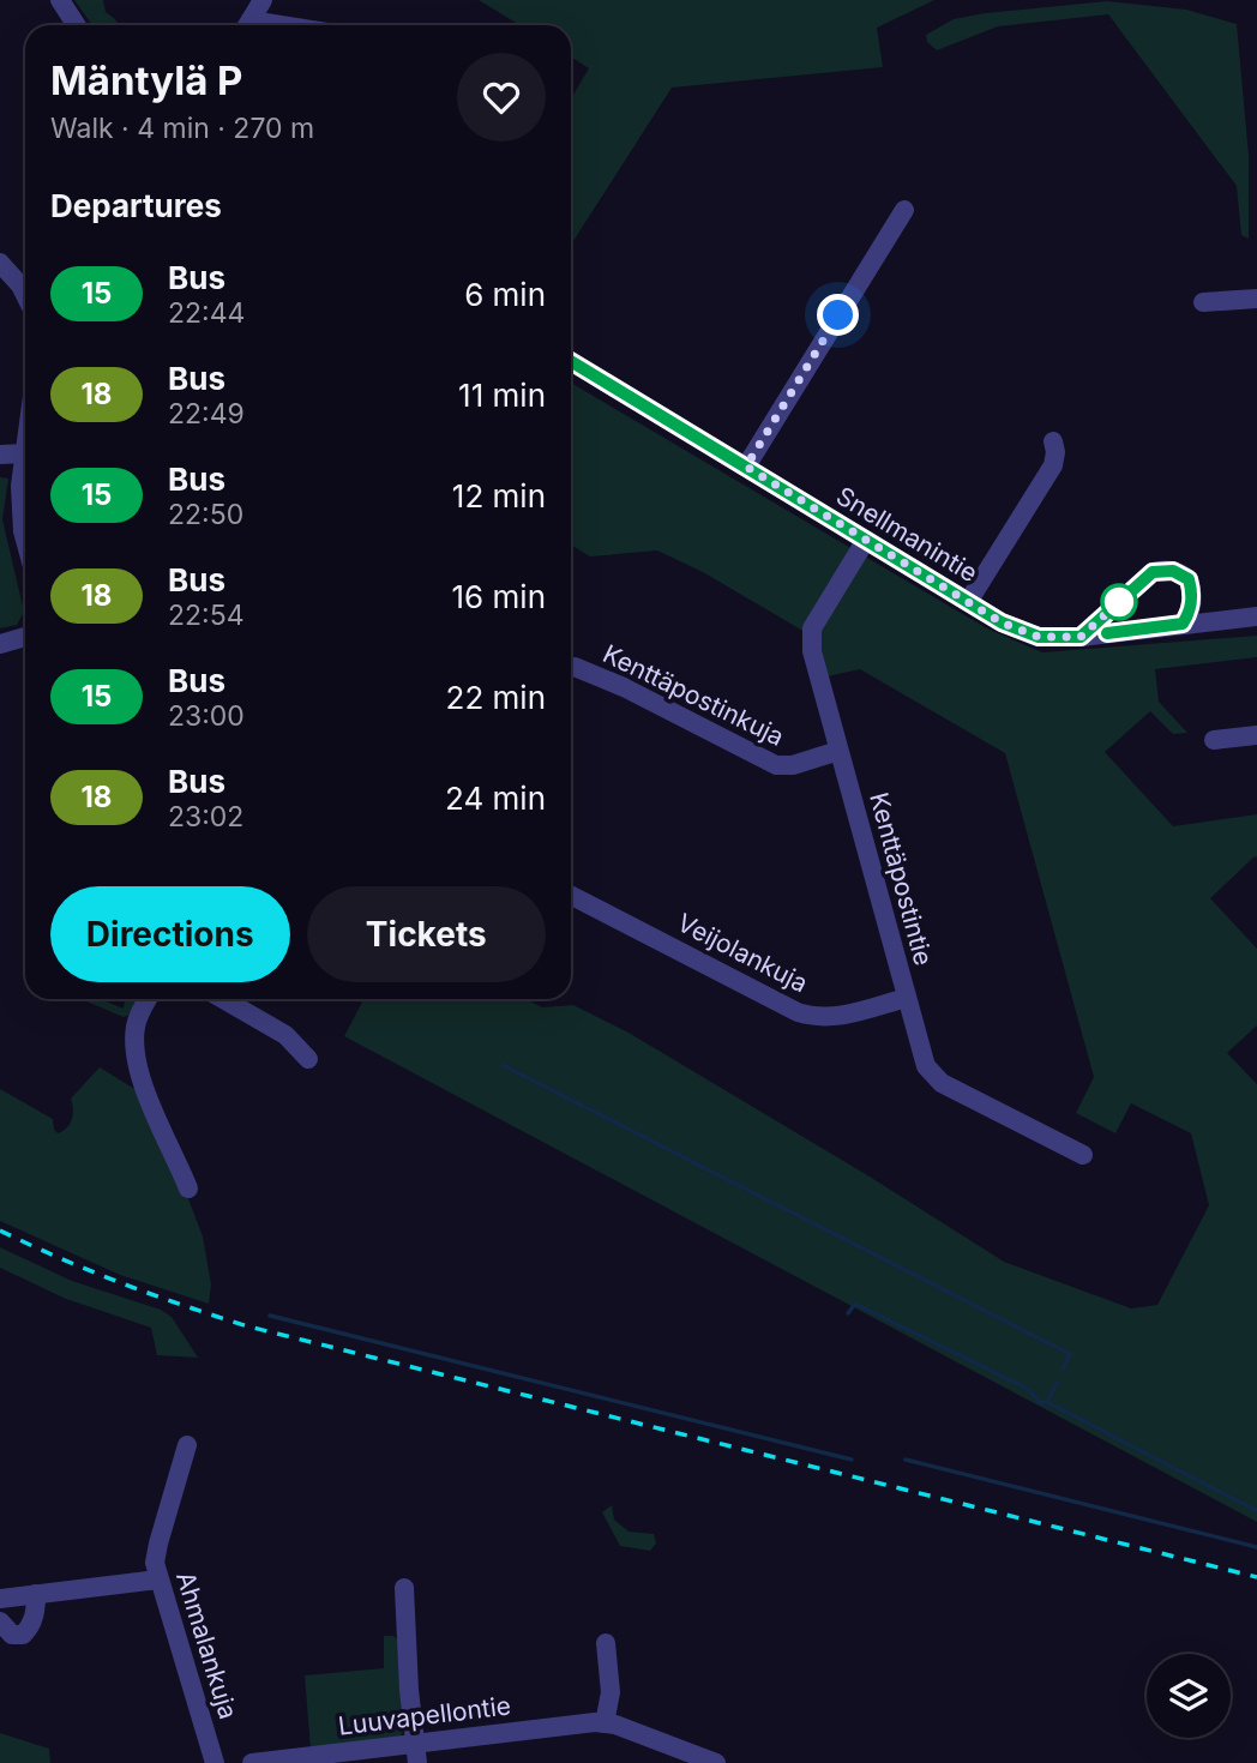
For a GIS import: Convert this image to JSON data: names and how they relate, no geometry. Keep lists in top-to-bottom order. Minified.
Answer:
{"streets":{"street":["Snellmanintie","Kenttäpostinkuja","Kenttäpostintie","Veijolankuja","Ahmalankuja","Luuvapellontie"]},"crossings":[["Snellmanintie","Kenttäpostintie"],["Kenttäpostinkuja","Kenttäpostintie"],["Kenttäpostintie","Veijolankuja"]],"lines":["bus line 15"],"page":{"heading":[["Mäntylä P","Walk · 4 min · 270 m"],"Departures"],"list":[{"mark":"15","name":"Bus","note":"22:44","value":"6 min"},{"mark":"18","name":"Bus","note":"22:49","value":"11 min"},{"mark":"15","name":"Bus","note":"22:50","value":"12 min"},{"mark":"18","name":"Bus","note":"22:54","value":"16 min"},{"mark":"15","name":"Bus","note":"23:00","value":"22 min"},{"mark":"18","name":"Bus","note":"23:02","value":"24 min"}],"buttons":["Directions","Tickets"]}}
